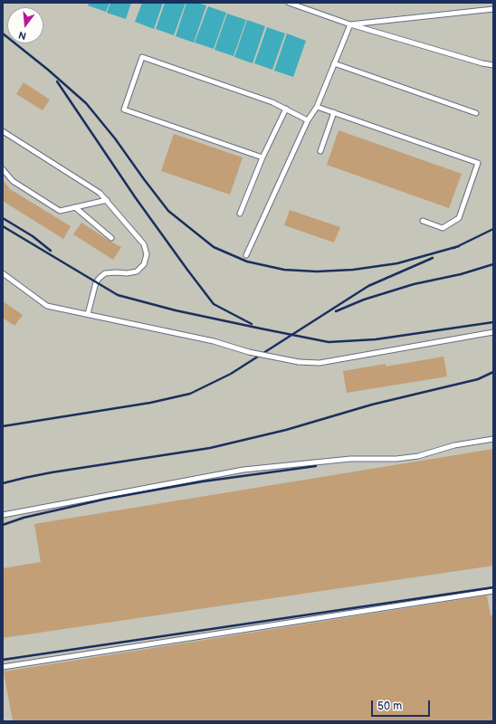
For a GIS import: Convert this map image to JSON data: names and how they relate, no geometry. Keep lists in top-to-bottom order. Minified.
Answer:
{"scale_bar":"50 m","north":"bottom"}
